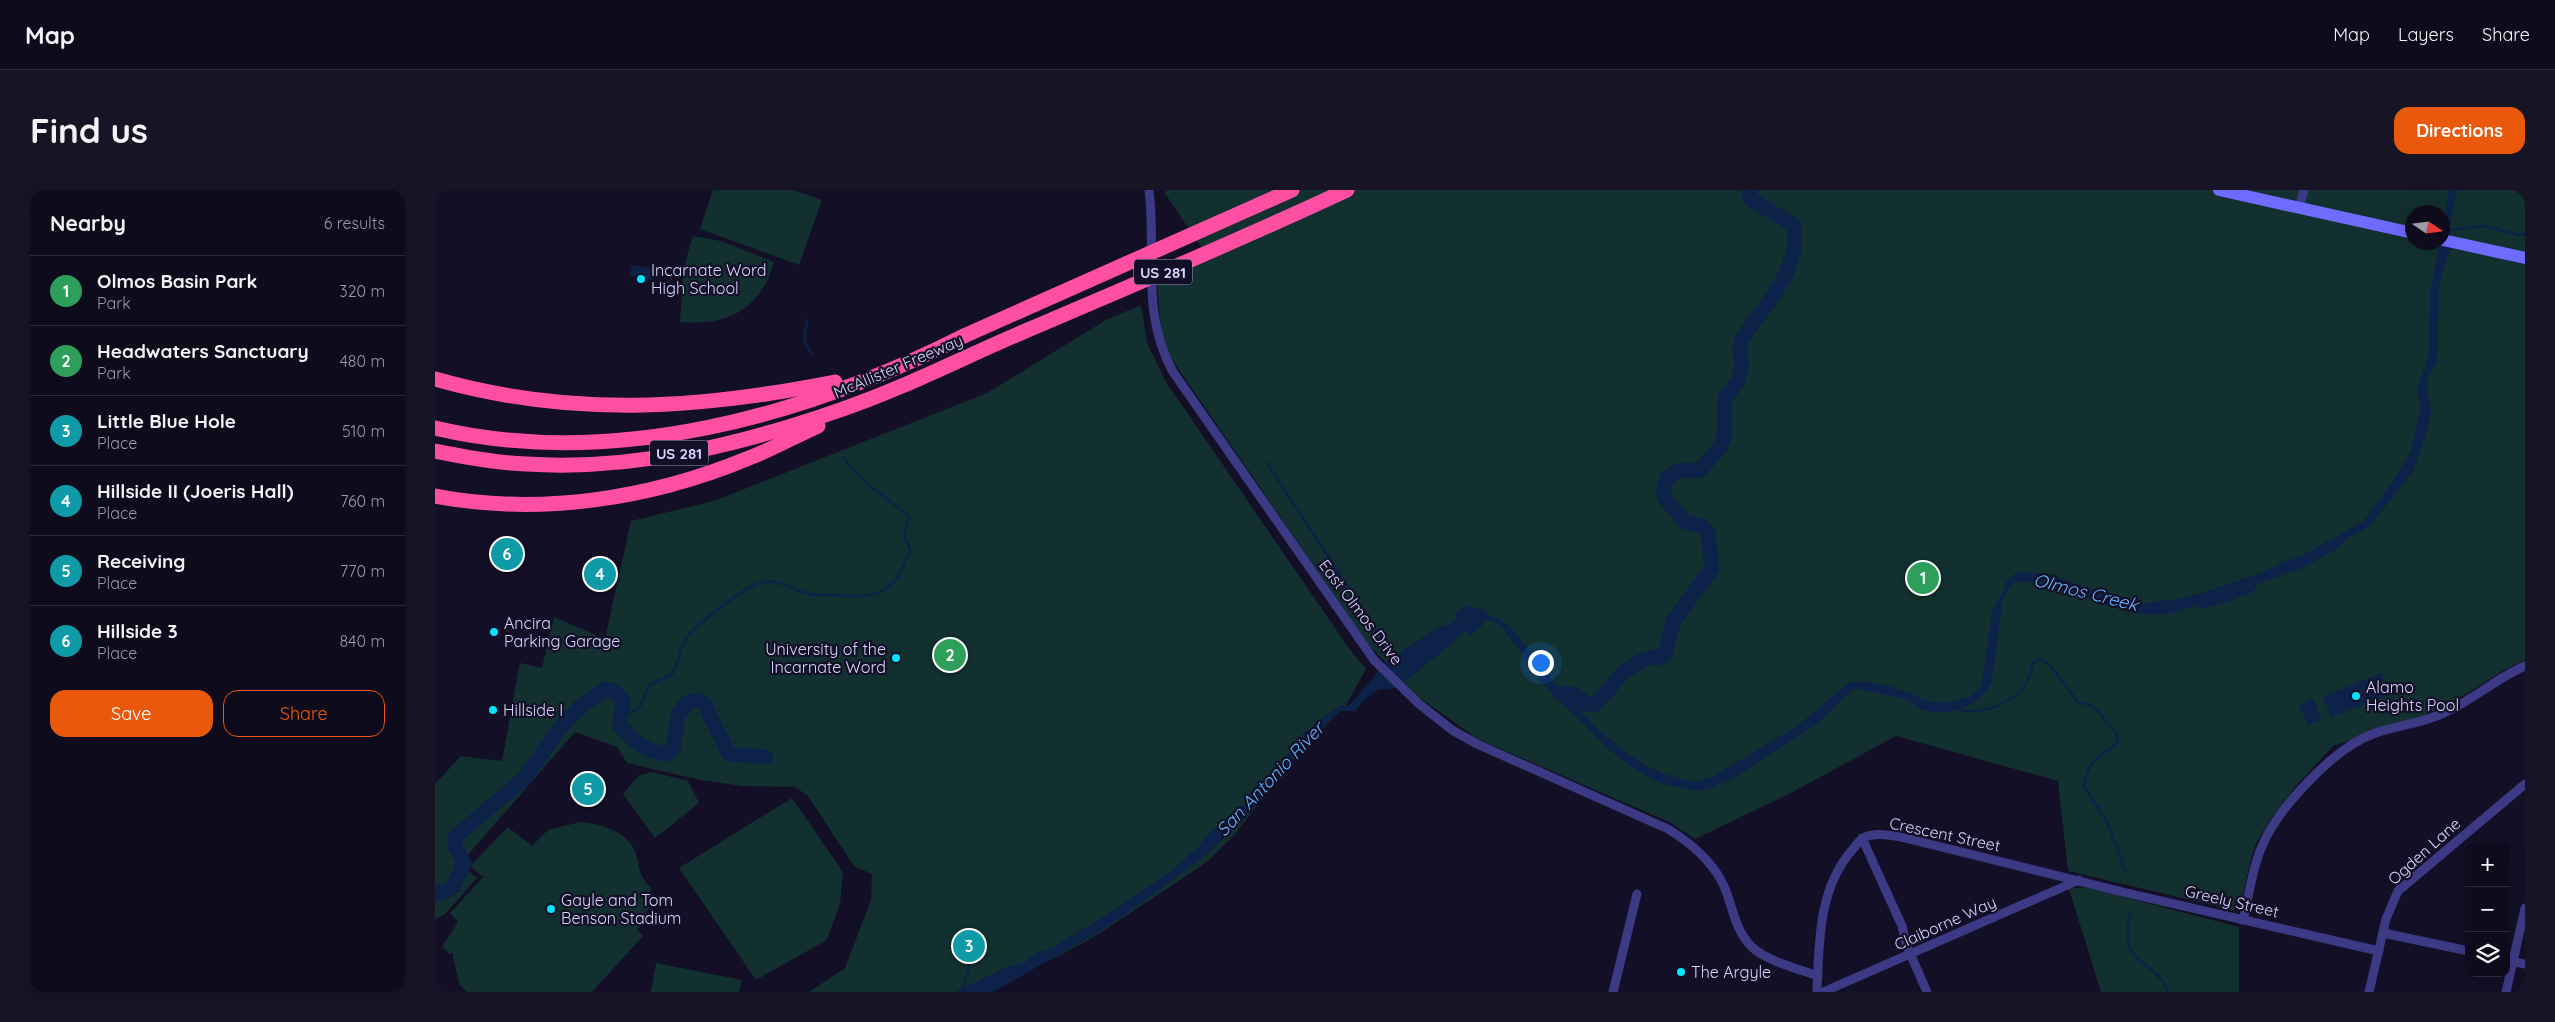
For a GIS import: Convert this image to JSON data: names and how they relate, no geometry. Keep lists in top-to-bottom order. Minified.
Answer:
{"streets":{"highway":["US 281","McAllister Freeway"],"street":["East Olmos Drive","Crescent Street","Ogden Lane","Greely Street","Claiborne Way"]},"crossings":[["Crescent Street","Greely Street"],["Crescent Street","Claiborne Way"],["Ogden Lane","Greely Street"],["Greely Street","Claiborne Way"]],"water":["Olmos Creek","San Antonio River"],"places":["Incarnate Word High School","Ancira Parking Garage","University of the Incarnate Word","Alamo Heights Pool","Hillside I","Gayle and Tom Benson Stadium","The Argyle"],"north":"right","page":{"header":"Map","nav":["Map","Layers","Share"],"buttons":["Directions",["Save","Share"]],"title":"Find us","heading":["Nearby","6 results"],"list":[{"mark":"1","name":"Olmos Basin Park","note":"Park","value":"320 m"},{"mark":"2","name":"Headwaters Sanctuary","note":"Park","value":"480 m"},{"mark":"3","name":"Little Blue Hole","note":"Place","value":"510 m"},{"mark":"4","name":"Hillside II (Joeris Hall)","note":"Place","value":"760 m"},{"mark":"5","name":"Receiving","note":"Place","value":"770 m"},{"mark":"6","name":"Hillside 3","note":"Place","value":"840 m"}],"pins":["6","4","1","2","5","3"],"map_buttons":["+","−"]}}
